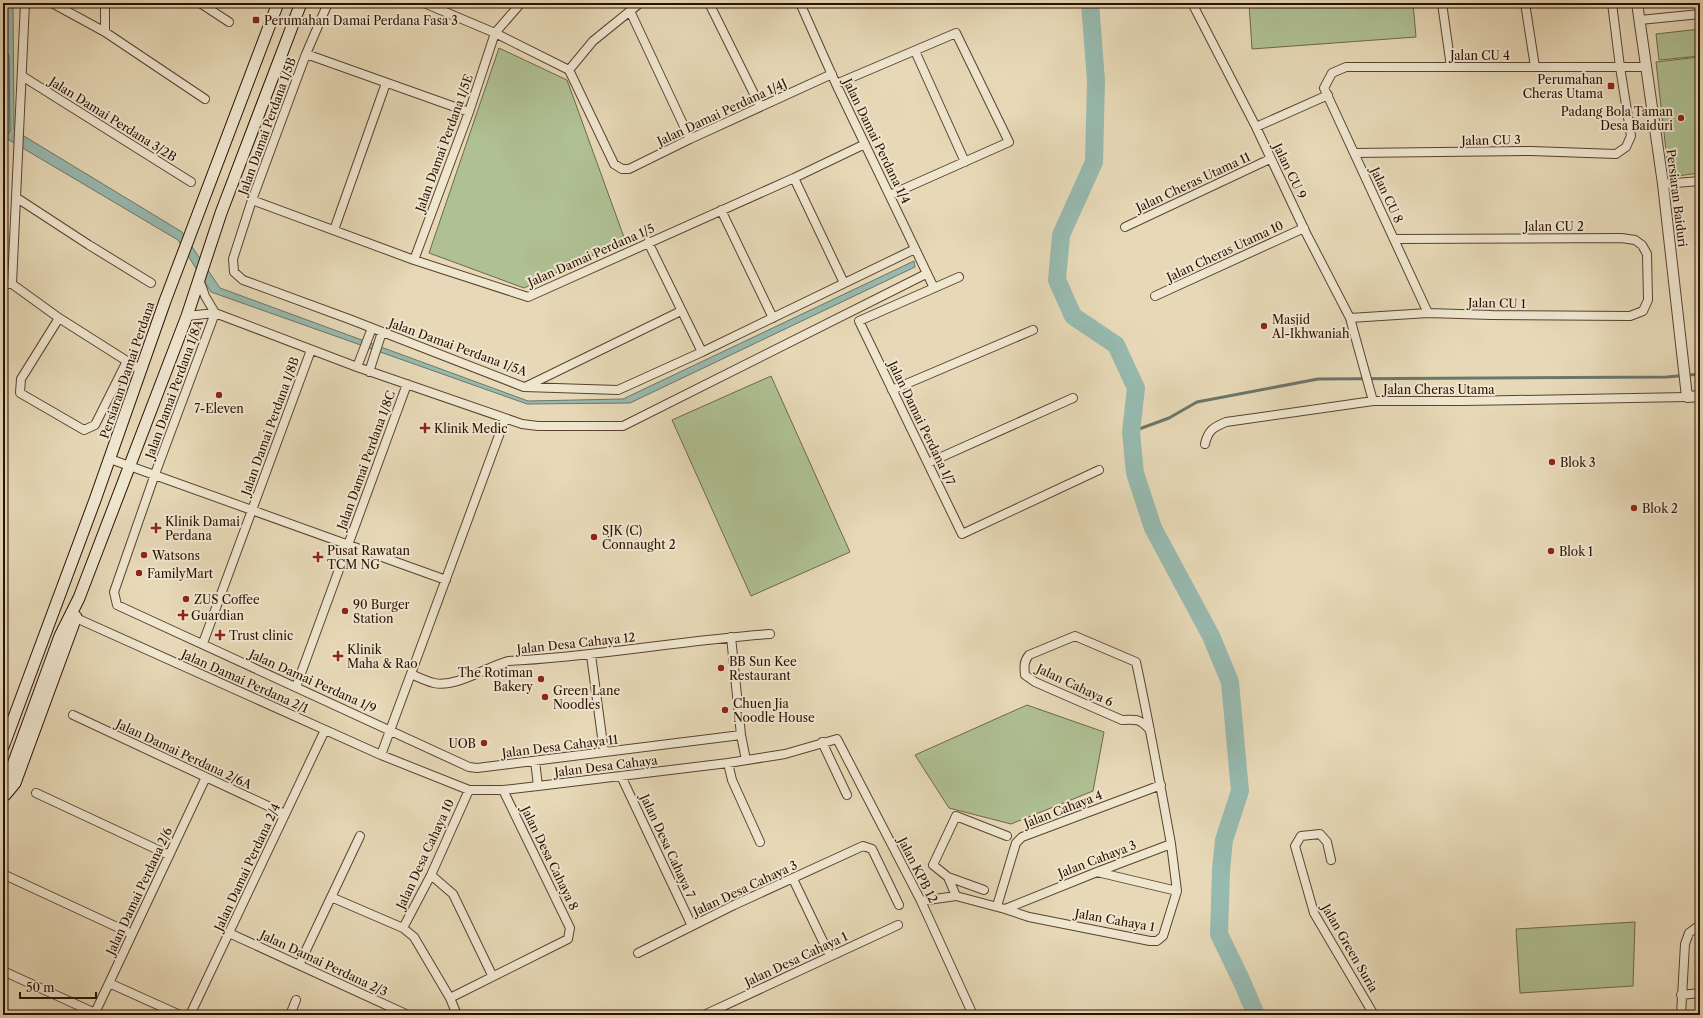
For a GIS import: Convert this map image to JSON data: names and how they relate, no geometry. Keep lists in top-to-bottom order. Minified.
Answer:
{"streets":{"main road":["Persiaran Damai Perdana"],"street":["Jalan CU 4","Jalan Damai Perdana 1/4J","Jalan Damai Perdana 3/2B","Jalan Damai Perdana 1/5B","Jalan CU 3","Jalan Damai Perdana 1/4","Jalan Damai Perdana 1/5E","Jalan CU 9","Jalan Cheras Utama 11","Jalan CU 8","Persiaran Baiduri","Jalan CU 2","Jalan Cheras Utama 10","Jalan Damai Perdana 1/5","Jalan CU 1","Jalan Damai Perdana 1/5A","Jalan Damai Perdana 1/8A","Jalan Cheras Utama","Jalan Damai Perdana 1/7","Jalan Damai Perdana 1/8B","Jalan Damai Perdana 1/8C","Jalan Desa Cahaya 12","Jalan Damai Perdana 2/1","Jalan Damai Perdana 1/9","Jalan Cahaya 6","Jalan Desa Cahaya 11","Jalan Damai Perdana 2/6A","Jalan Desa Cahaya","Jalan Cahaya 4","Jalan Desa Cahaya 7","Jalan Desa Cahaya 10","Jalan Desa Cahaya 8","Jalan Cahaya 3","Jalan Damai Perdana 2/4","Jalan KPB 12","Jalan Desa Cahaya 3","Jalan Damai Perdana 2/6","Jalan Cahaya 1","Jalan Green Suria","Jalan Desa Cahaya 1","Jalan Damai Perdana 2/3"]},"crossings":[["Jalan CU 4","Jalan CU 3"],["Jalan CU 4","Jalan CU 8"],["Jalan CU 4","Persiaran Baiduri"],["Jalan Damai Perdana 1/4J","Jalan Damai Perdana 1/4"],["Jalan Damai Perdana 1/5B","Jalan Damai Perdana 1/5"],["Jalan Damai Perdana 1/5B","Jalan Damai Perdana 1/5A"],["Jalan CU 3","Jalan CU 8"],["Jalan Damai Perdana 1/4","Jalan Damai Perdana 1/5"],["Jalan Damai Perdana 1/4","Jalan Damai Perdana 1/7"],["Jalan Damai Perdana 1/5E","Jalan Damai Perdana 1/5"],["Jalan CU 9","Jalan Cheras Utama 11"],["Jalan CU 9","Jalan Cheras Utama 10"],["Jalan CU 9","Jalan CU 1"],["Jalan CU 9","Jalan Cheras Utama"],["Jalan CU 8","Jalan CU 2"],["Jalan CU 8","Jalan CU 1"],["Persiaran Baiduri","Jalan Cheras Utama"],["Jalan CU 2","Jalan CU 1"],["Jalan Damai Perdana 1/8A","Jalan Damai Perdana 1/9"],["Jalan Damai Perdana 1/8B","Jalan Damai Perdana 1/9"],["Jalan Damai Perdana 1/8C","Jalan Damai Perdana 1/9"],["Jalan Damai Perdana 2/1","Jalan Desa Cahaya"],["Jalan Damai Perdana 2/1","Jalan Damai Perdana 2/4"],["Jalan Damai Perdana 1/9","Jalan Desa Cahaya 11"],["Jalan Damai Perdana 2/6A","Jalan Damai Perdana 2/4"],["Jalan Damai Perdana 2/6A","Jalan Damai Perdana 2/6"],["Jalan Desa Cahaya","Jalan Desa Cahaya 7"],["Jalan Desa Cahaya","Jalan Desa Cahaya 10"],["Jalan Desa Cahaya","Jalan Desa Cahaya 8"],["Jalan Desa Cahaya","Jalan KPB 12"],["Jalan Cahaya 4","Jalan Cahaya 3"],["Jalan Cahaya 4","Jalan Cahaya 1"],["Jalan Desa Cahaya 7","Jalan Desa Cahaya 3"],["Jalan Cahaya 3","Jalan Cahaya 1"],["Jalan Damai Perdana 2/4","Jalan Damai Perdana 2/3"]],"places":{"transit":["Perumahan Damai Perdana Fasa 3","Perumahan Cheras Utama"],"other":["Padang Bola Taman Desa Baiduri","Masjid Al-Ikhwaniah","7-Eleven","Blok 3","Blok 2","SJK (C) Connaught 2","Blok 1","Watsons","FamilyMart","ZUS Coffee","90 Burger Station","BB Sun Kee Restaurant","The Rotiman Bakery","Green Lane Noodles","Chuen Jia Noodle House","UOB"],"health":["Klinik Medic","Klinik Damai Perdana","Pusat Rawatan TCM NG","Guardian","Trust clinic","Klinik Maha & Rao"]},"scale_bar":"50 m"}
